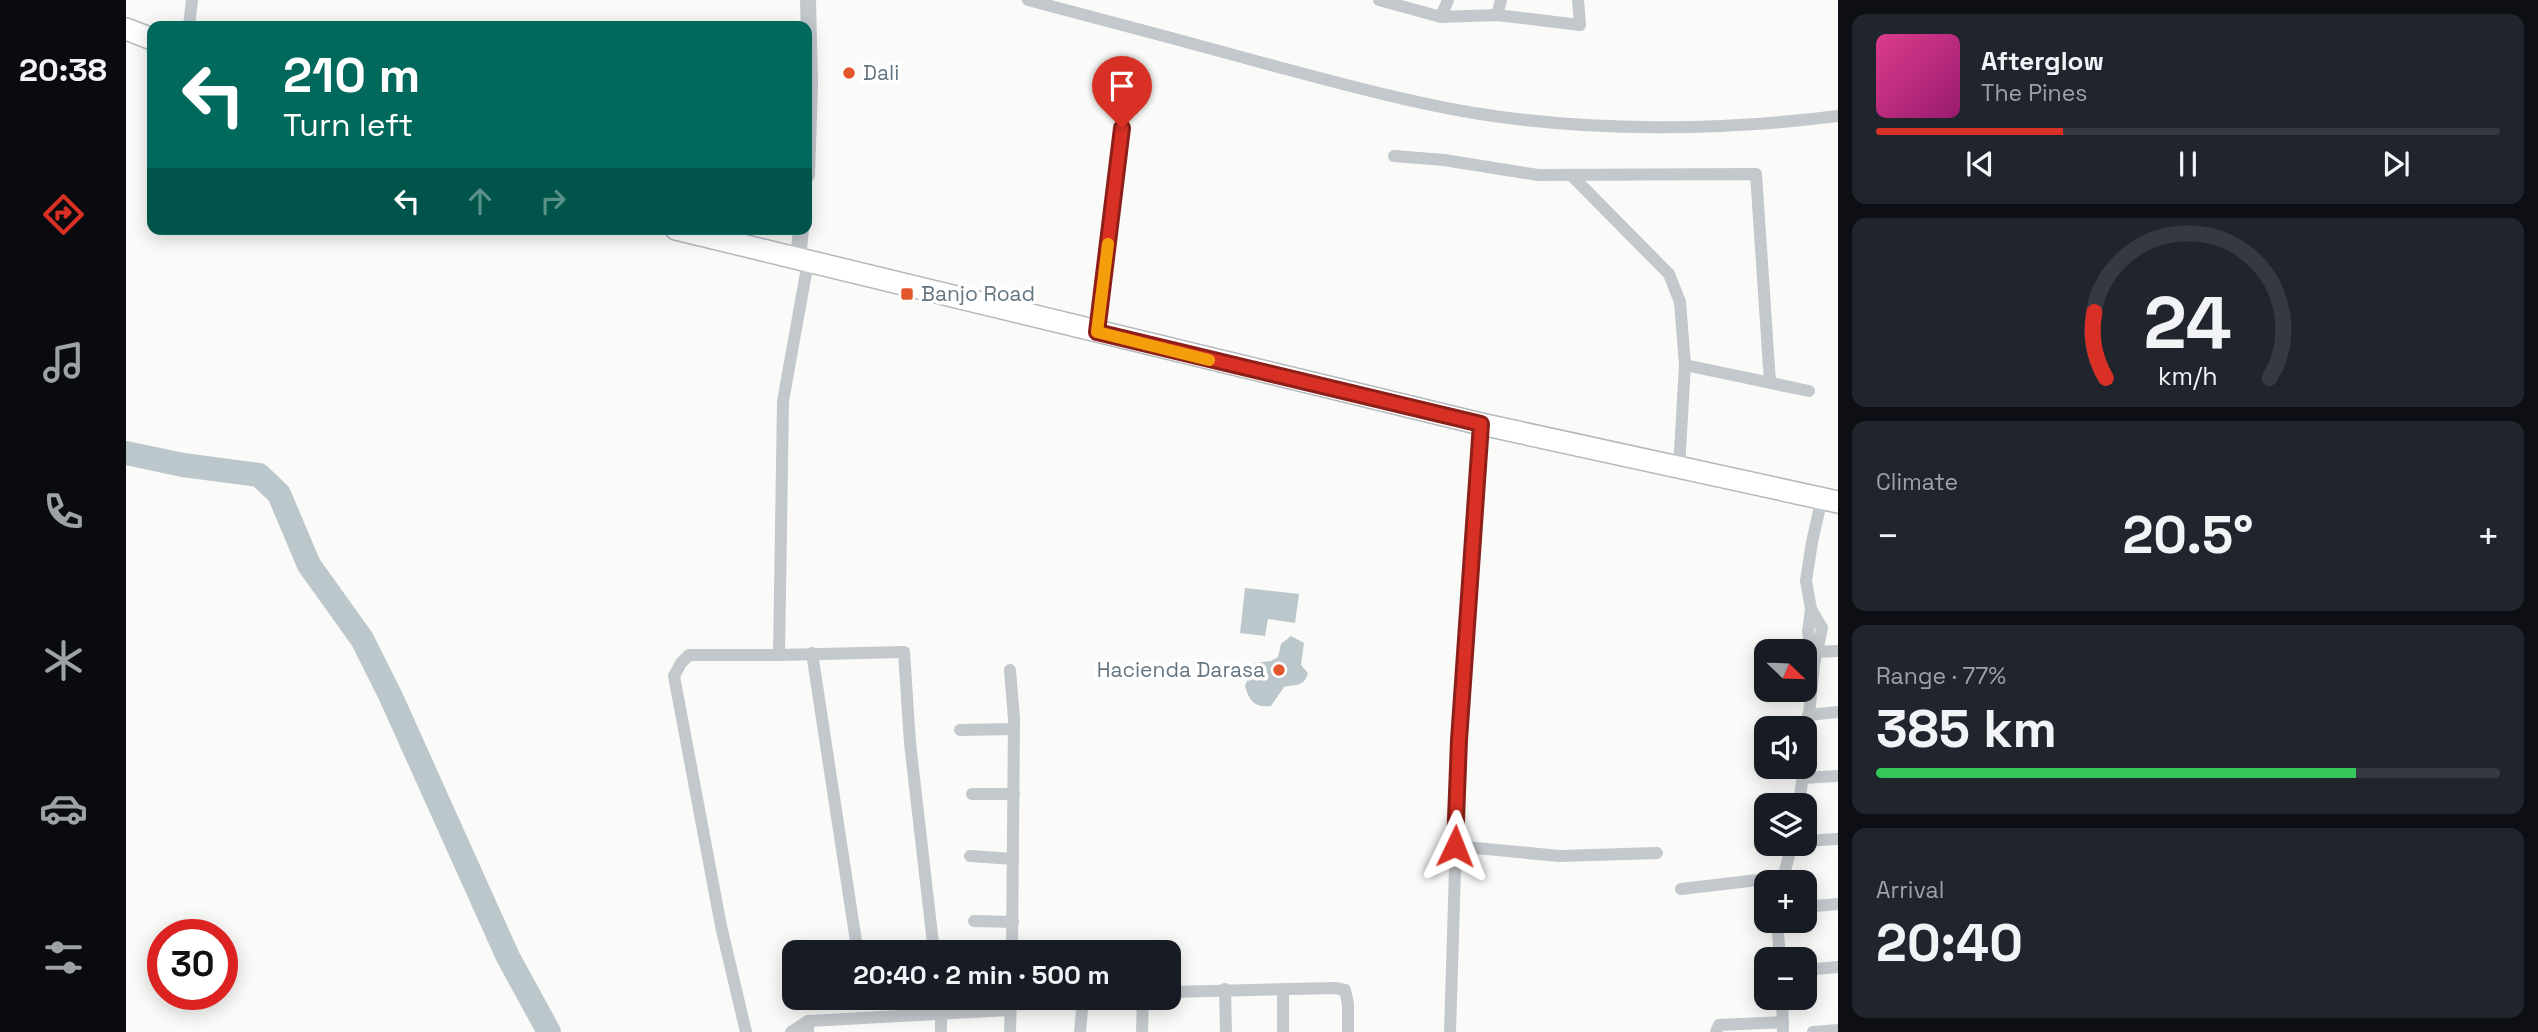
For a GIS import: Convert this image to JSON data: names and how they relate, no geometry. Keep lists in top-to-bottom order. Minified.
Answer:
{"places":{"other":["Dali","Hacienda Darasa"],"transit":["Banjo Road"]},"north":"bottom right","page":{"tabs":"20:38","turn":["210 m","Turn left"],"song":["Afterglow","The Pines"],"tile":["Climate",["Range · 77%","385 km"],["Arrival","20:40"]],"heat":["−","20.5°","+"],"map_buttons":["+","−"],"limit":"30","trip":"20:40 · 2 min · 500 m","gauge":["24","km/h"]}}
